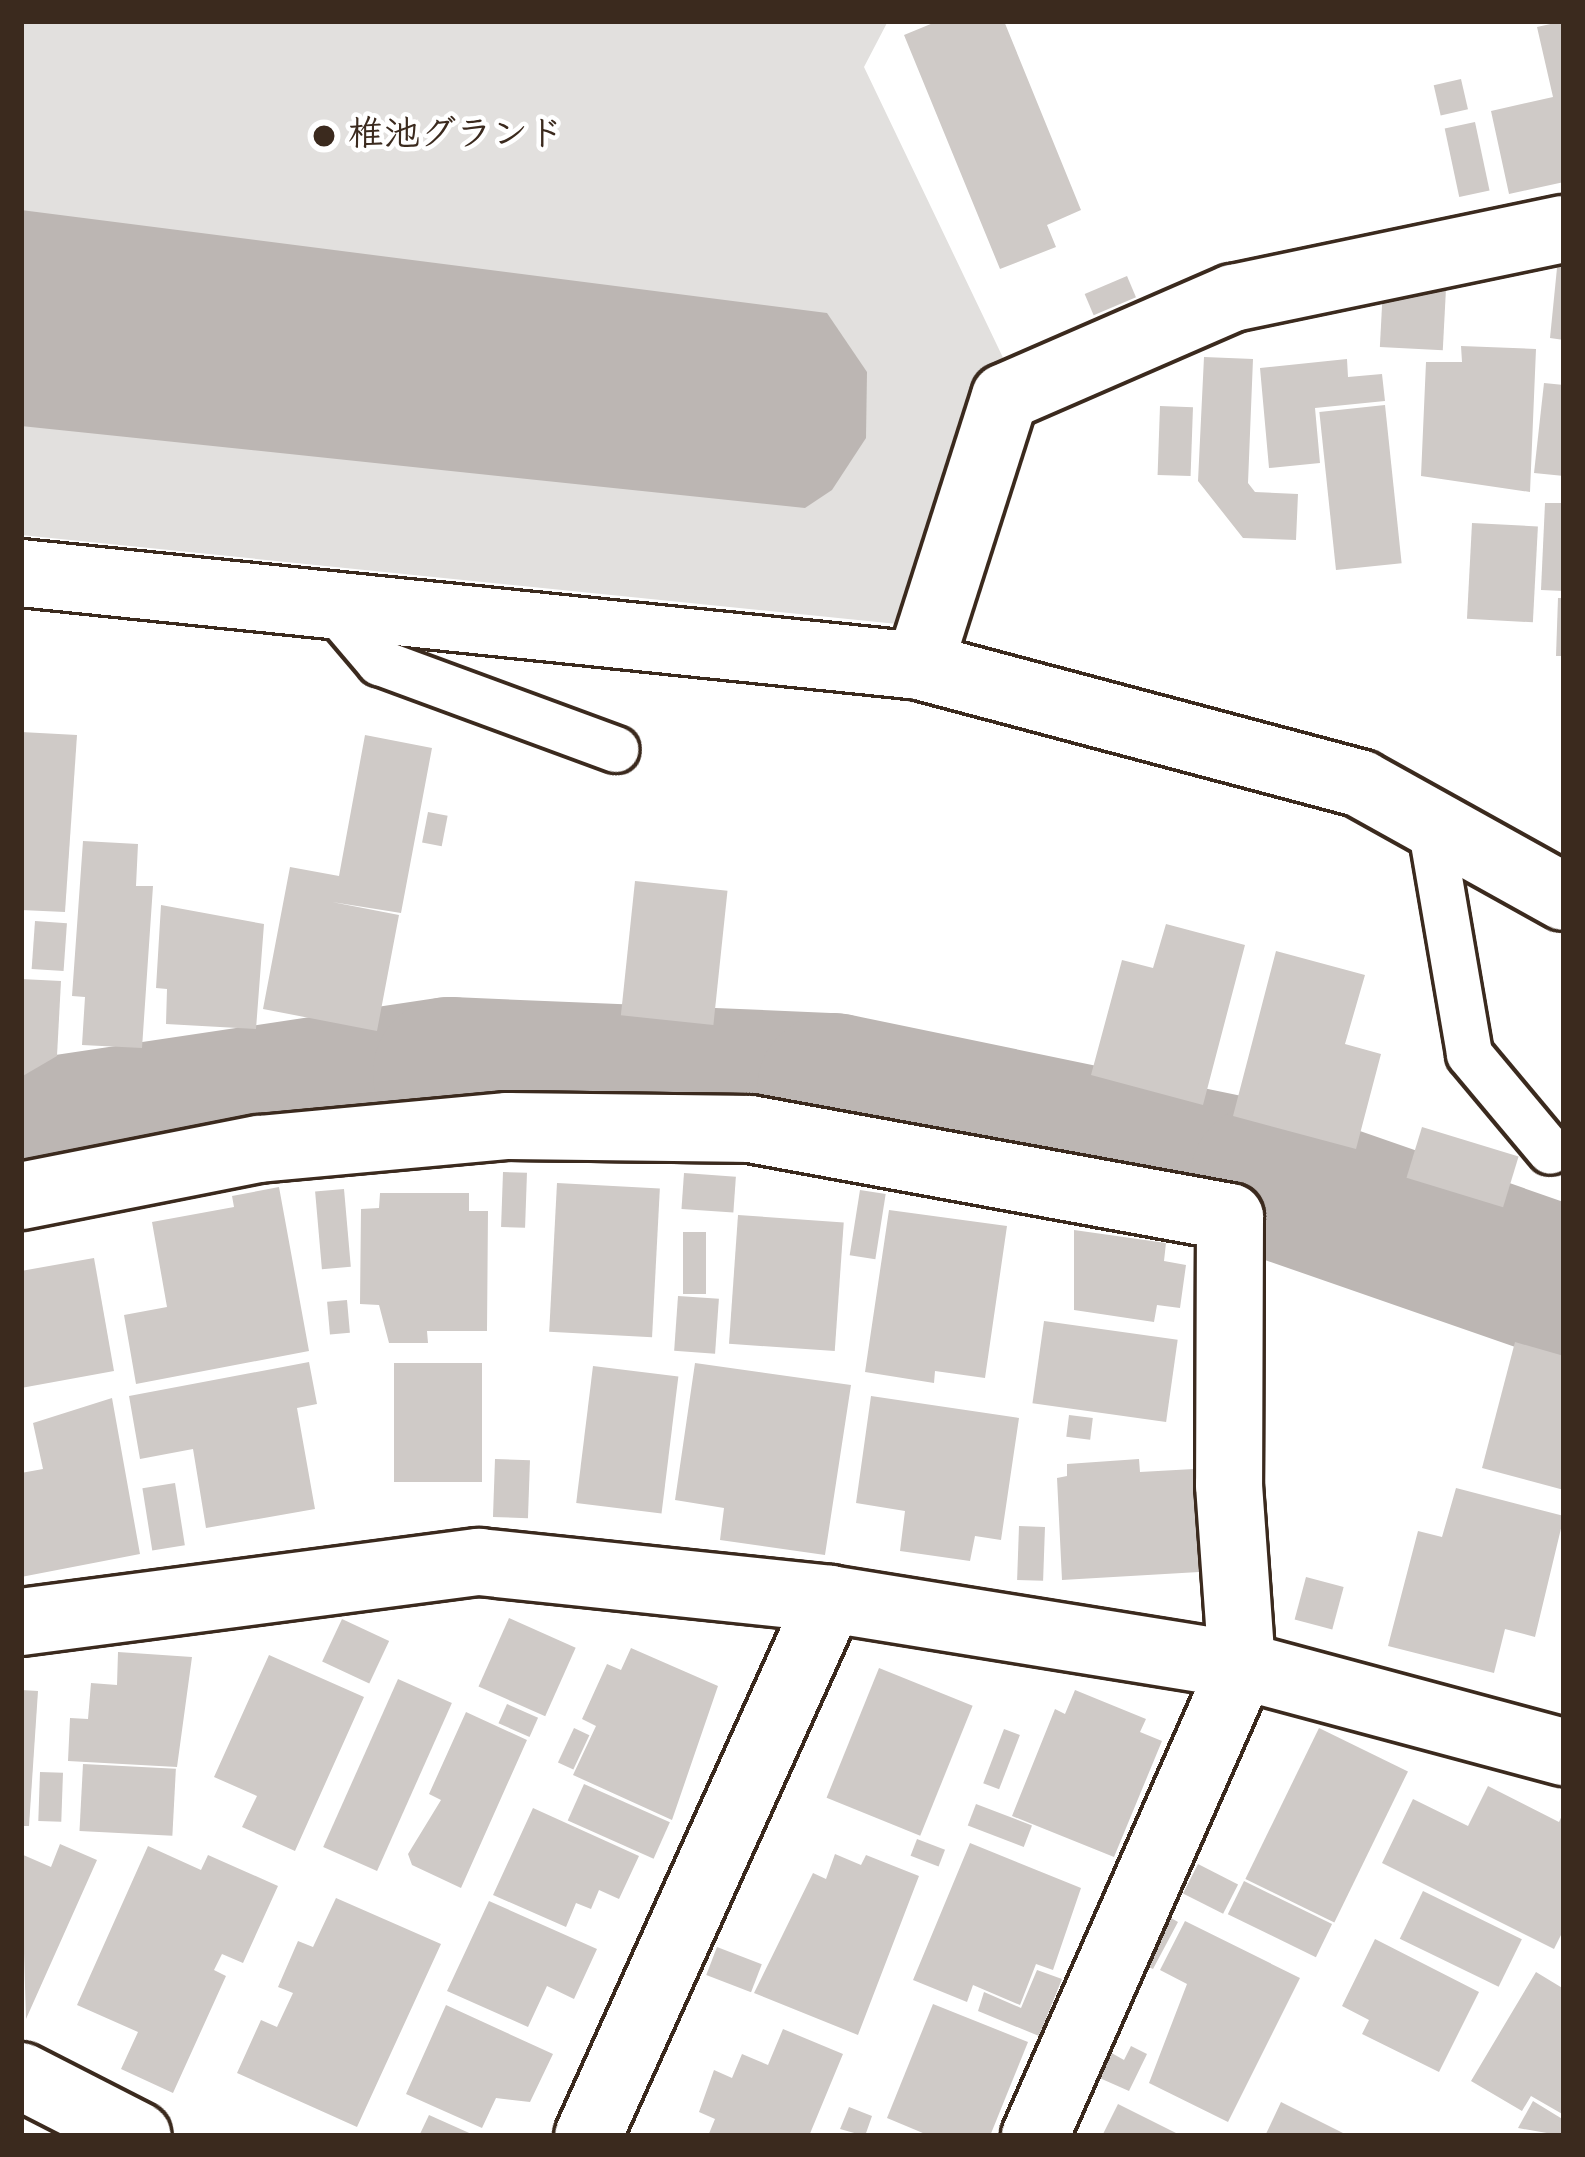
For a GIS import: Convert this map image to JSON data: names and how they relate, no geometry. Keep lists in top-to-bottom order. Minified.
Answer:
{"places":["椎池グランド"]}
